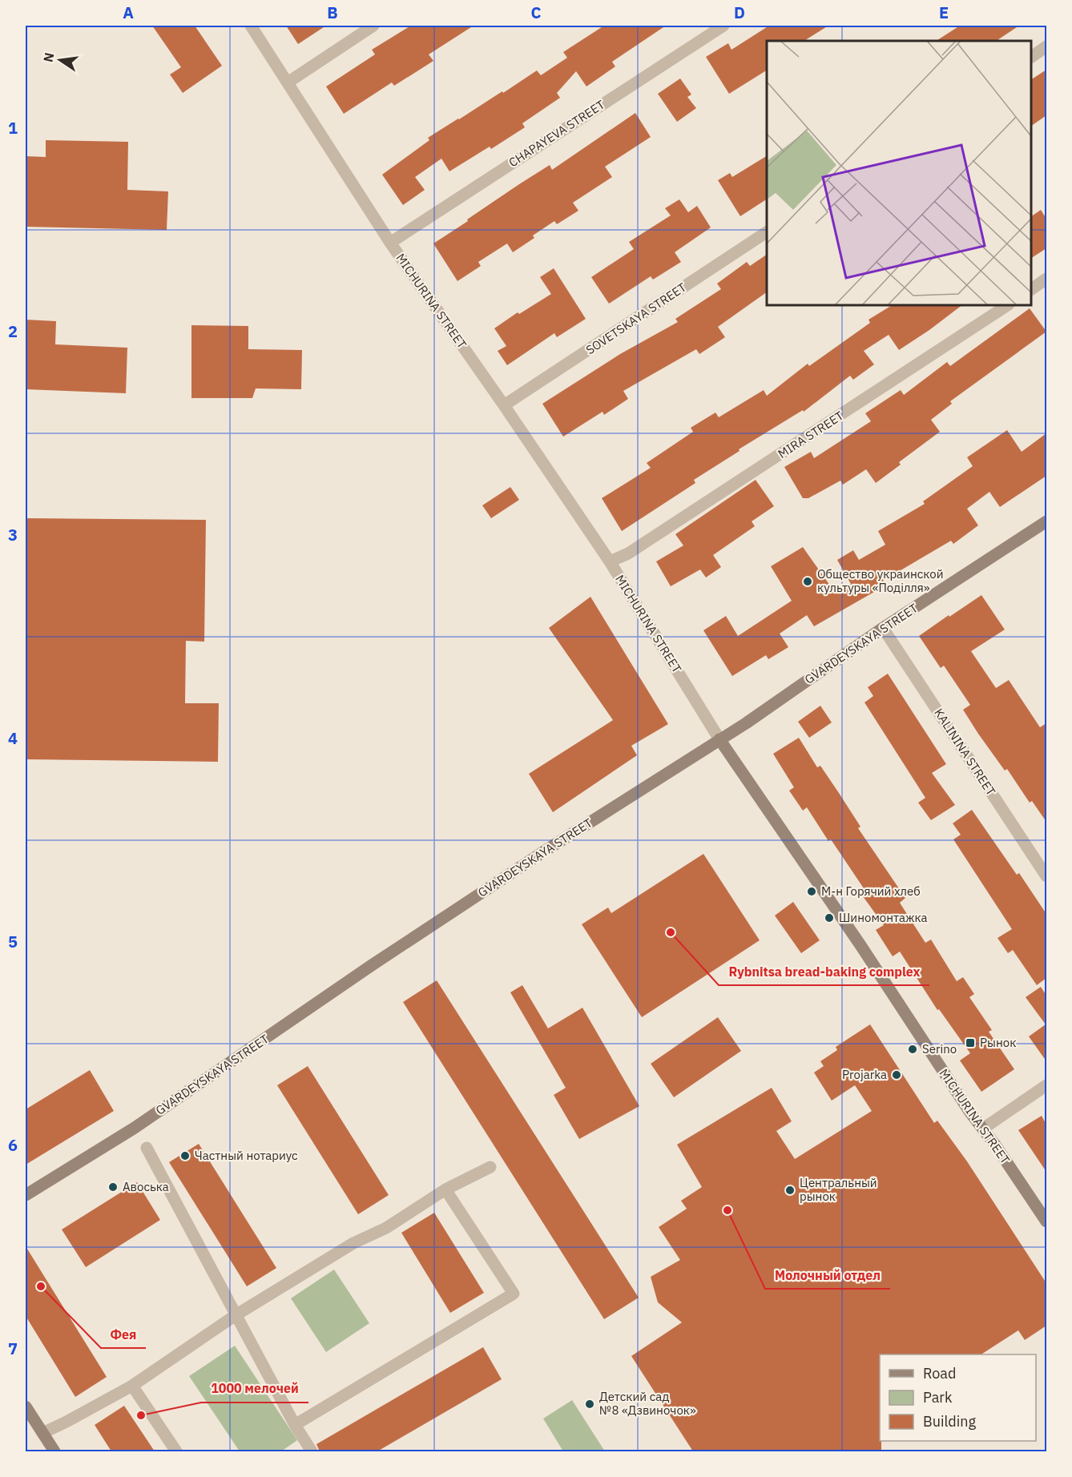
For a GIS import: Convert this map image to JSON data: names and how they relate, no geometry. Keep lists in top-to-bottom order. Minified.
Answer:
{"streets":{"street":["CHAPAYEVA STREET","MICHURINA STREET","SOVETSKAYA STREET","MIRA STREET","GVARDEYSKAYA STREET","KALININA STREET"]},"crossings":[["CHAPAYEVA STREET","MICHURINA STREET"],["MICHURINA STREET","SOVETSKAYA STREET"],["MICHURINA STREET","MIRA STREET"],["MICHURINA STREET","GVARDEYSKAYA STREET"],["GVARDEYSKAYA STREET","KALININA STREET"]],"places":{"other":["Общество украинской культуры «Поділля»","М-н Горячий хлеб","Шиномонтажка","Rybnitsa bread-baking complex","Serino","Projarka","Частный нотариус","Авоська","Центральный рынок","Молочный отдел","Фея","Детский сад №8 «Дзвиночок»","1000 мелочей"],"transit":["Рынок"]},"legend":["Road","Park","Building"],"north":"left","grid":{"columns":["A","B","C","D","E"],"rows":["1","2","3","4","5","6","7"]}}
